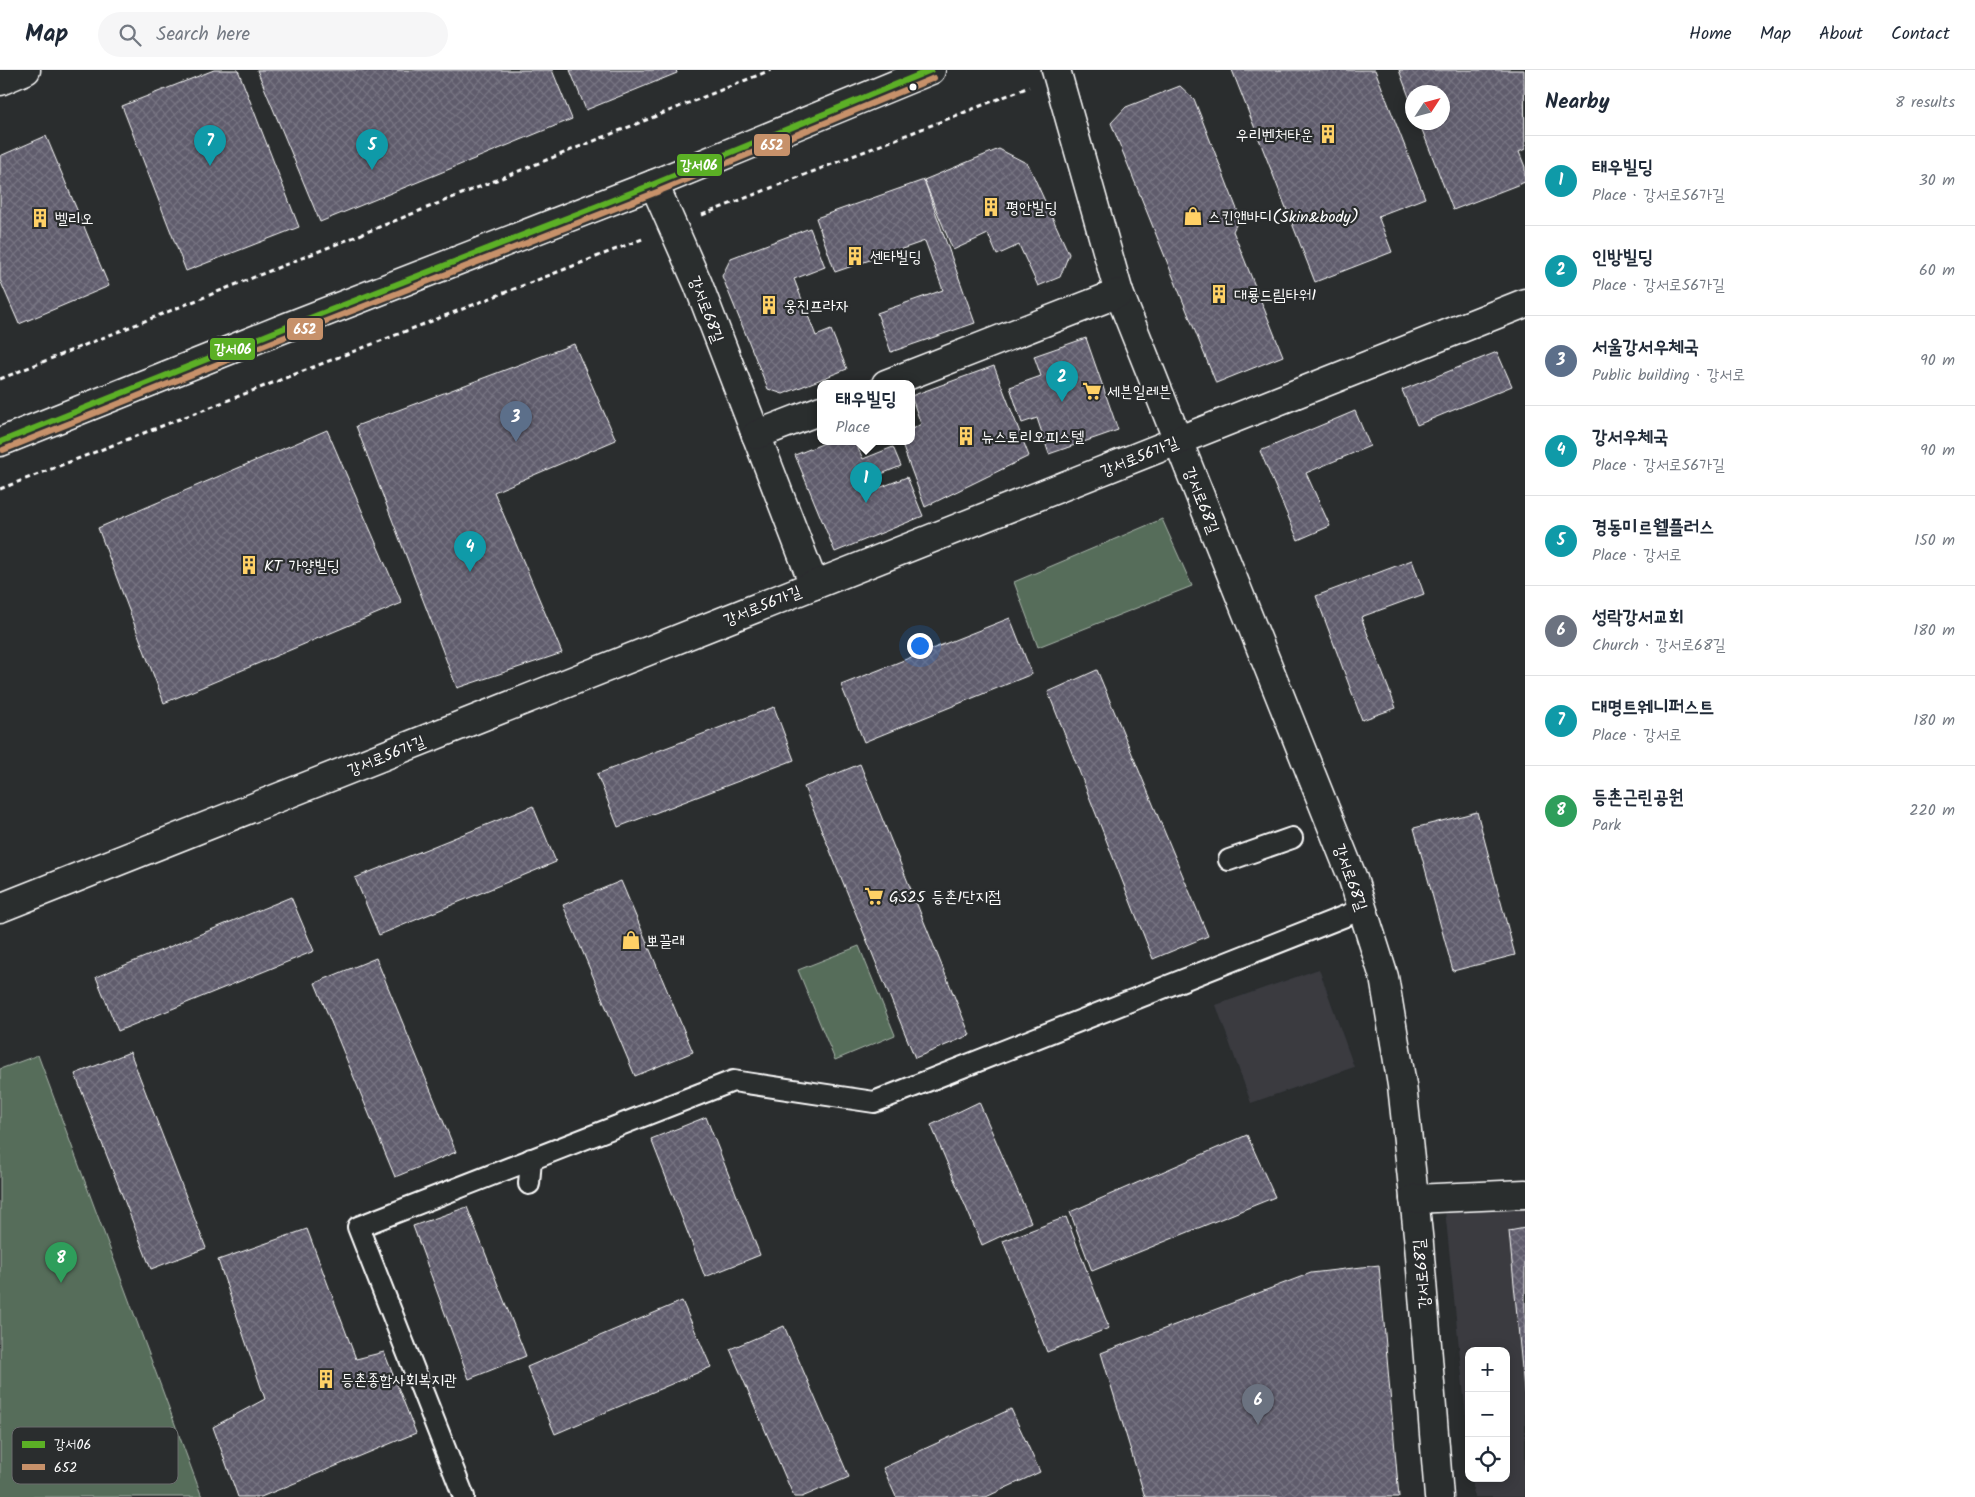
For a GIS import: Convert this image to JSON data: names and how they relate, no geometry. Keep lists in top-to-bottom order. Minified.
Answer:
{"streets":{"street":["강서로68길","강서로56가길"]},"crossings":[["강서로68길","강서로56가길"]],"places":{"building":["우리벤처타운","평안빌딩","벨리오","센타빌딩","대룡드림타워1","웅진프라자","뉴스토리오피스텔","KT 가양빌딩","등촌종합사회복지관"],"shop":["스킨앤바디(Skin&body)","뽀끌래"],"supermarket":["세븐일레븐","GS25 등촌1단지점"]},"lines":["transit line 강서06","transit line 652"],"legend":["강서06","652"],"north":"top right","page":{"header":"Map","search":"Search here","nav":["Home","Map","About","Contact"],"heading":["Nearby","8 results"],"pins":["7","5","2","3","1","4","8","6"],"list":[{"mark":"1","name":"태우빌딩","note":"Place · 강서로56가길","value":"30 m"},{"mark":"2","name":"인방빌딩","note":"Place · 강서로56가길","value":"60 m"},{"mark":"3","name":"서울강서우체국","note":"Public building · 강서로","value":"90 m"},{"mark":"4","name":"강서우체국","note":"Place · 강서로56가길","value":"90 m"},{"mark":"5","name":"경동미르웰플러스","note":"Place · 강서로","value":"150 m"},{"mark":"6","name":"성락강서교회","note":"Church · 강서로68길","value":"180 m"},{"mark":"7","name":"대명트웨니퍼스트","note":"Place · 강서로","value":"180 m"},{"mark":"8","name":"등촌근린공원","note":"Park","value":"220 m"}],"popup":["태우빌딩","Place"],"map_buttons":["+","−"]}}
